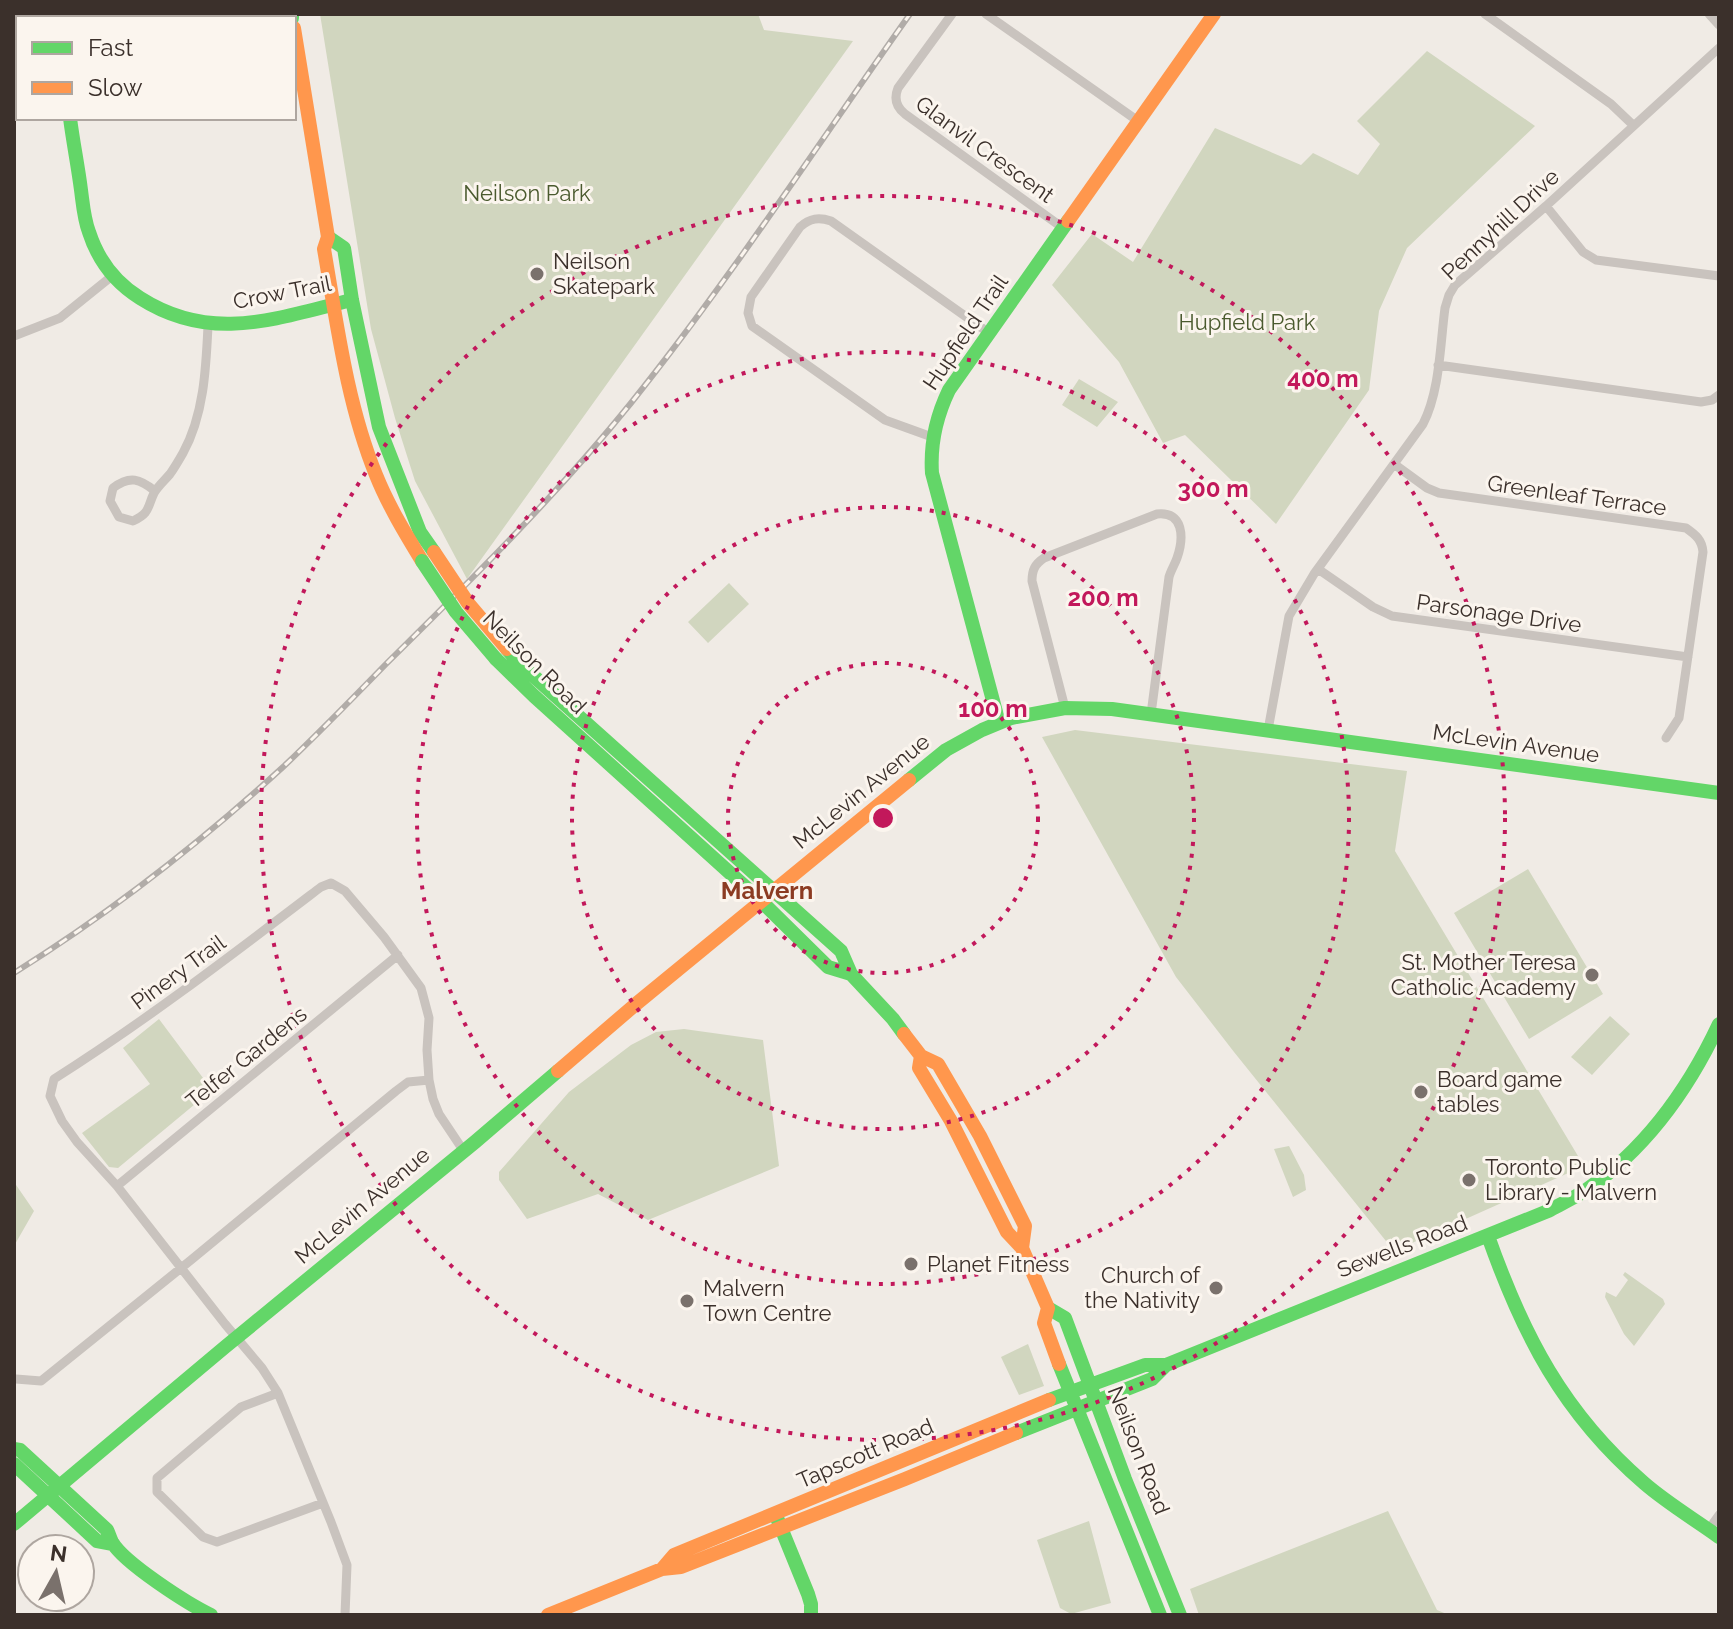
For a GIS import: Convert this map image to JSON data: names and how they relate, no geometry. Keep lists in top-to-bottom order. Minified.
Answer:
{"streets":{"street":["Glanvil Crescent","Pennyhill Drive","Crow Trail","Hupfield Trail","Greenleaf Terrace","Parsonage Drive","Neilson Road","McLevin Avenue","Pinery Trail","Telfer Gardens","Sewells Road","Tapscott Road"]},"crossings":[["Glanvil Crescent","Hupfield Trail"],["Pennyhill Drive","Greenleaf Terrace"],["Pennyhill Drive","Parsonage Drive"],["Pennyhill Drive","McLevin Avenue"],["Crow Trail","Neilson Road"],["Hupfield Trail","McLevin Avenue"],["Greenleaf Terrace","Parsonage Drive"],["Neilson Road","McLevin Avenue"],["Neilson Road","Sewells Road"],["Neilson Road","Tapscott Road"],["McLevin Avenue","Pinery Trail"],["Pinery Trail","Telfer Gardens"],["Sewells Road","Tapscott Road"]],"districts":["Malvern"],"parks":["Neilson Park","Hupfield Park"],"places":["Neilson Skatepark","St. Mother Teresa Catholic Academy","Board game tables","Toronto Public Library - Malvern","Planet Fitness","Church of the Nativity","Malvern Town Centre"],"legend":["Fast","Slow"],"north":"top","rings":["400 m","300 m","200 m","100 m"]}
